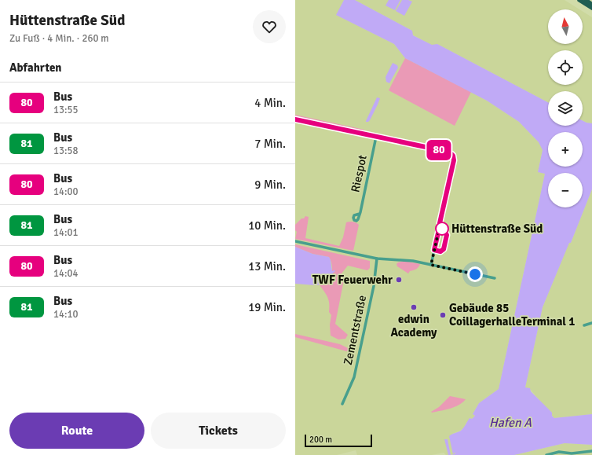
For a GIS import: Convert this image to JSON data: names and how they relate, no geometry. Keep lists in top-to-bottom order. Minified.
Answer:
{"streets":{"street":["Riespot","Zementstraße"]},"water":["Hafen A"],"places":["Hüttenstraße Süd","TWF Feuerwehr","edwin Academy","Gebäude 85 CoillagerhalleTerminal 1"],"lines":["bus line 80"],"scale_bar":"200 m","north":"top","page":{"heading":[["Hüttenstraße Süd","Zu Fuß · 4 Min. · 260 m"],"Abfahrten"],"on_map":"80","map_buttons":["+","−"],"list":[{"mark":"80","name":"Bus","note":"13:55","value":"4 Min."},{"mark":"81","name":"Bus","note":"13:58","value":"7 Min."},{"mark":"80","name":"Bus","note":"14:00","value":"9 Min."},{"mark":"81","name":"Bus","note":"14:01","value":"10 Min."},{"mark":"80","name":"Bus","note":"14:04","value":"13 Min."},{"mark":"81","name":"Bus","note":"14:10","value":"19 Min."}],"buttons":["Route","Tickets"],"scale":"200 m"}}
